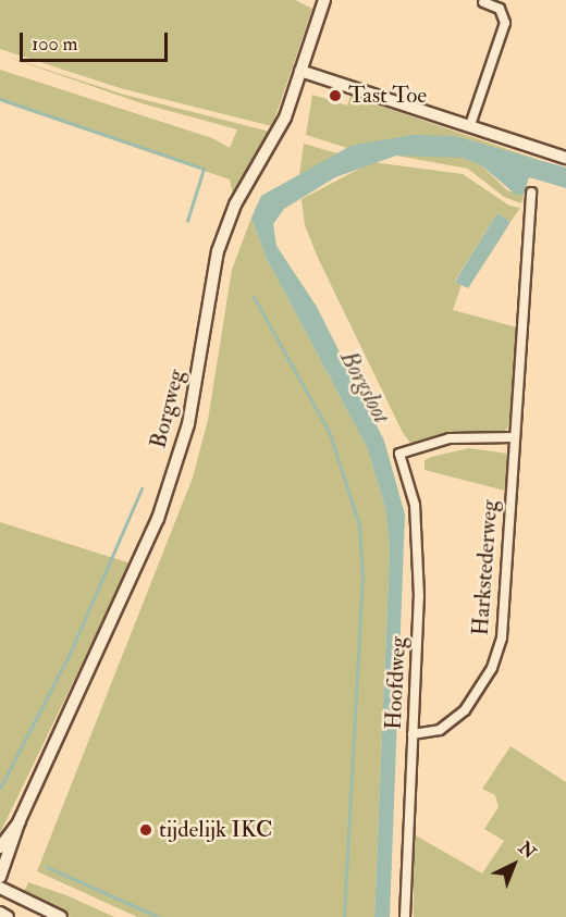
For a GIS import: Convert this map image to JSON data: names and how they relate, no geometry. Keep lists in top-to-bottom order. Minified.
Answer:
{"streets":{"main road":["Borgweg"],"street":["Harkstederweg","Hoofdweg"]},"crossings":[["Harkstederweg","Hoofdweg"]],"water":["Borgsloot"],"places":["Tast Toe","tijdelijk IKC"],"scale_bar":"100 m","north":"top right"}
